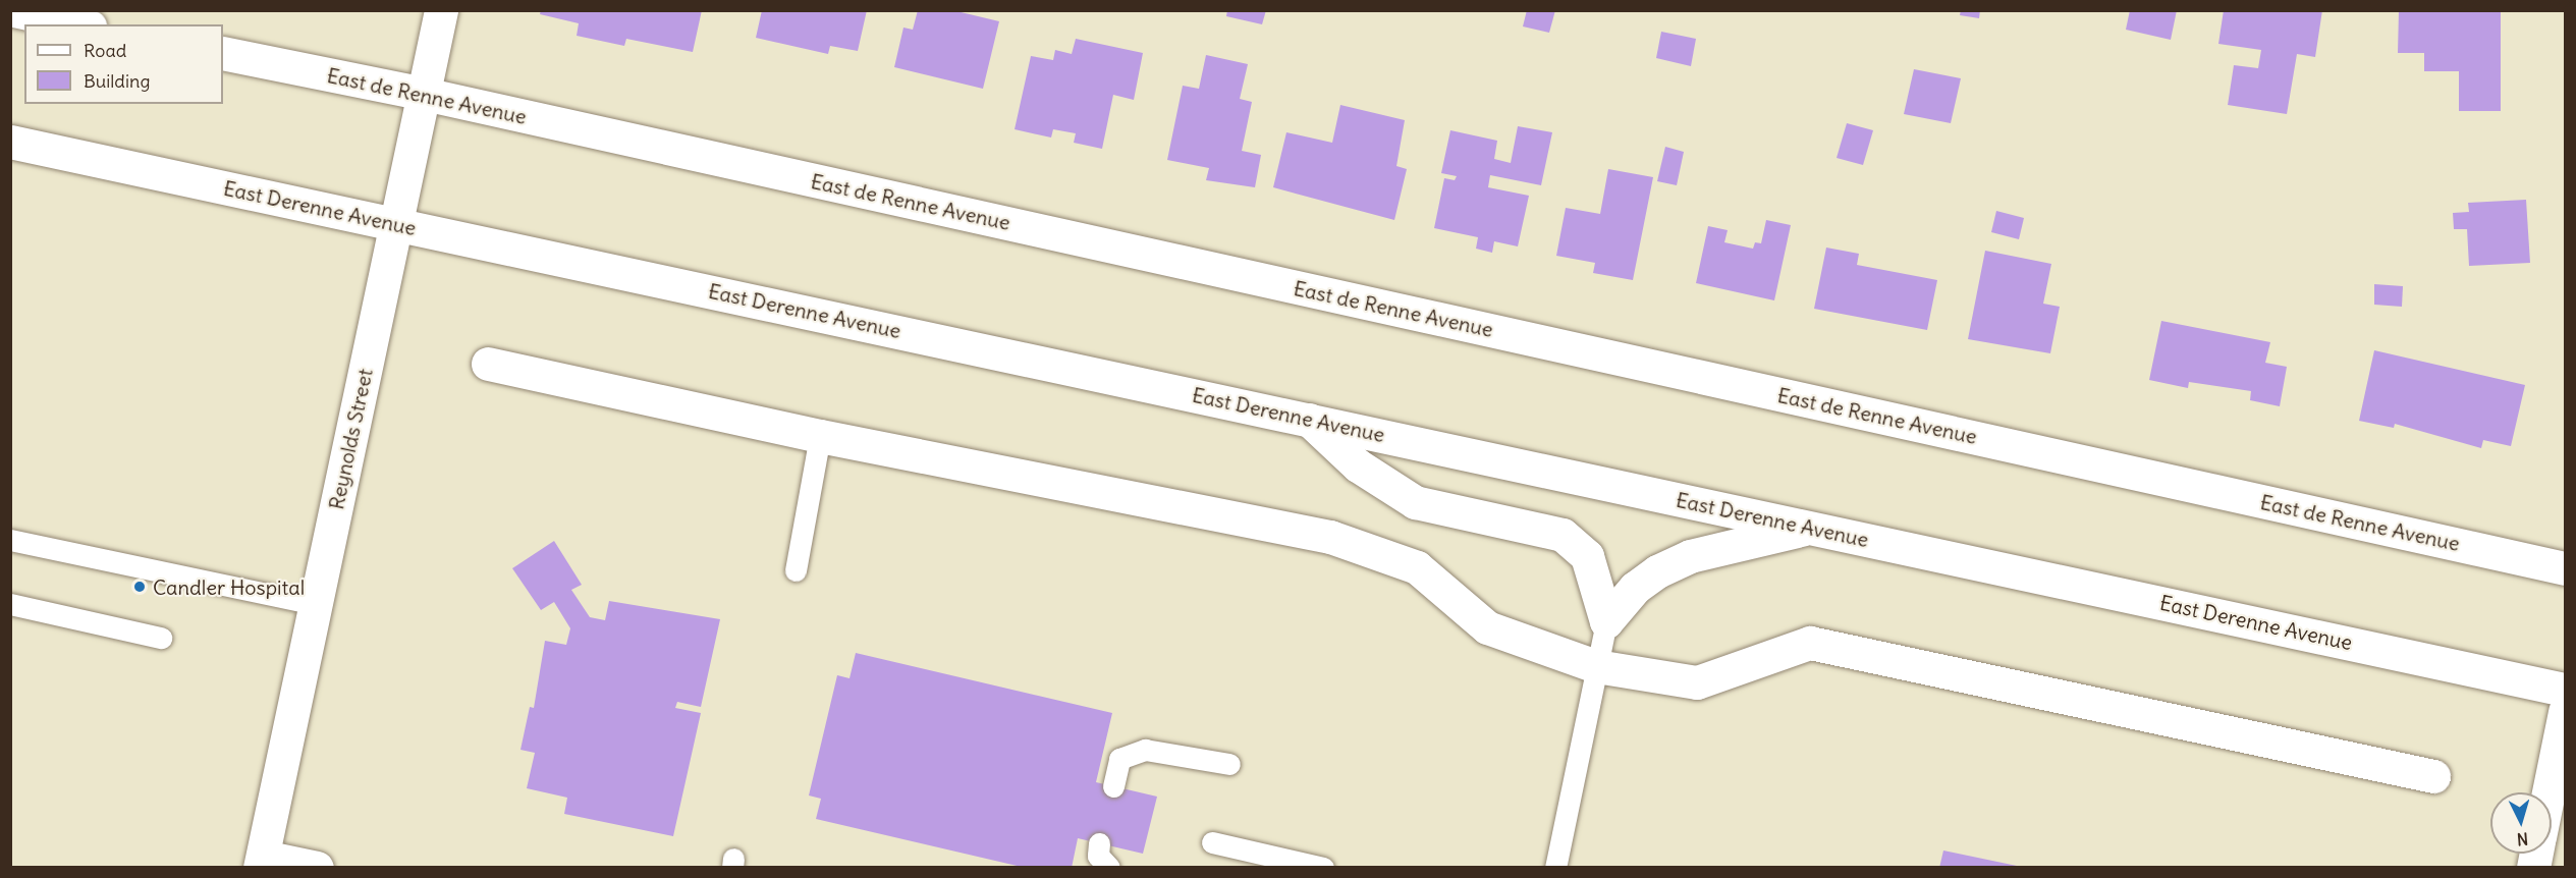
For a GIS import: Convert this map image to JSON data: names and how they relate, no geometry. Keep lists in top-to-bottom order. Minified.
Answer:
{"streets":{"main road":["East de Renne Avenue","East Derenne Avenue","Reynolds Street"]},"crossings":[["East de Renne Avenue","Reynolds Street"],["East Derenne Avenue","Reynolds Street"]],"places":["Candler Hospital"],"legend":["Road","Building"],"north":"bottom"}
